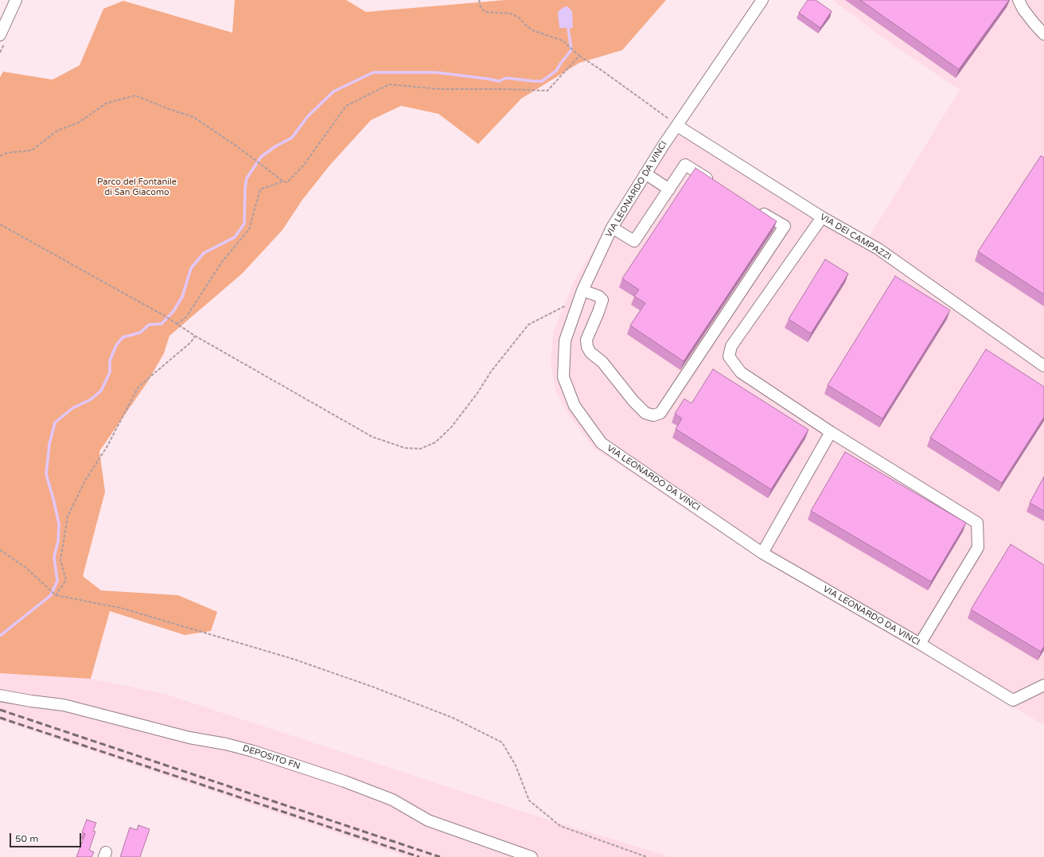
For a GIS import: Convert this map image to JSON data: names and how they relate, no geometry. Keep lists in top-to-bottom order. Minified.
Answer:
{"streets":{"street":["VIA LEONARDO DA VINCI","VIA DEI CAMPAZZI","DEPOSITO FN"]},"crossings":[["VIA LEONARDO DA VINCI","VIA DEI CAMPAZZI"]],"parks":["Parco del Fontanile di San Giacomo"],"scale_bar":"50 m"}
